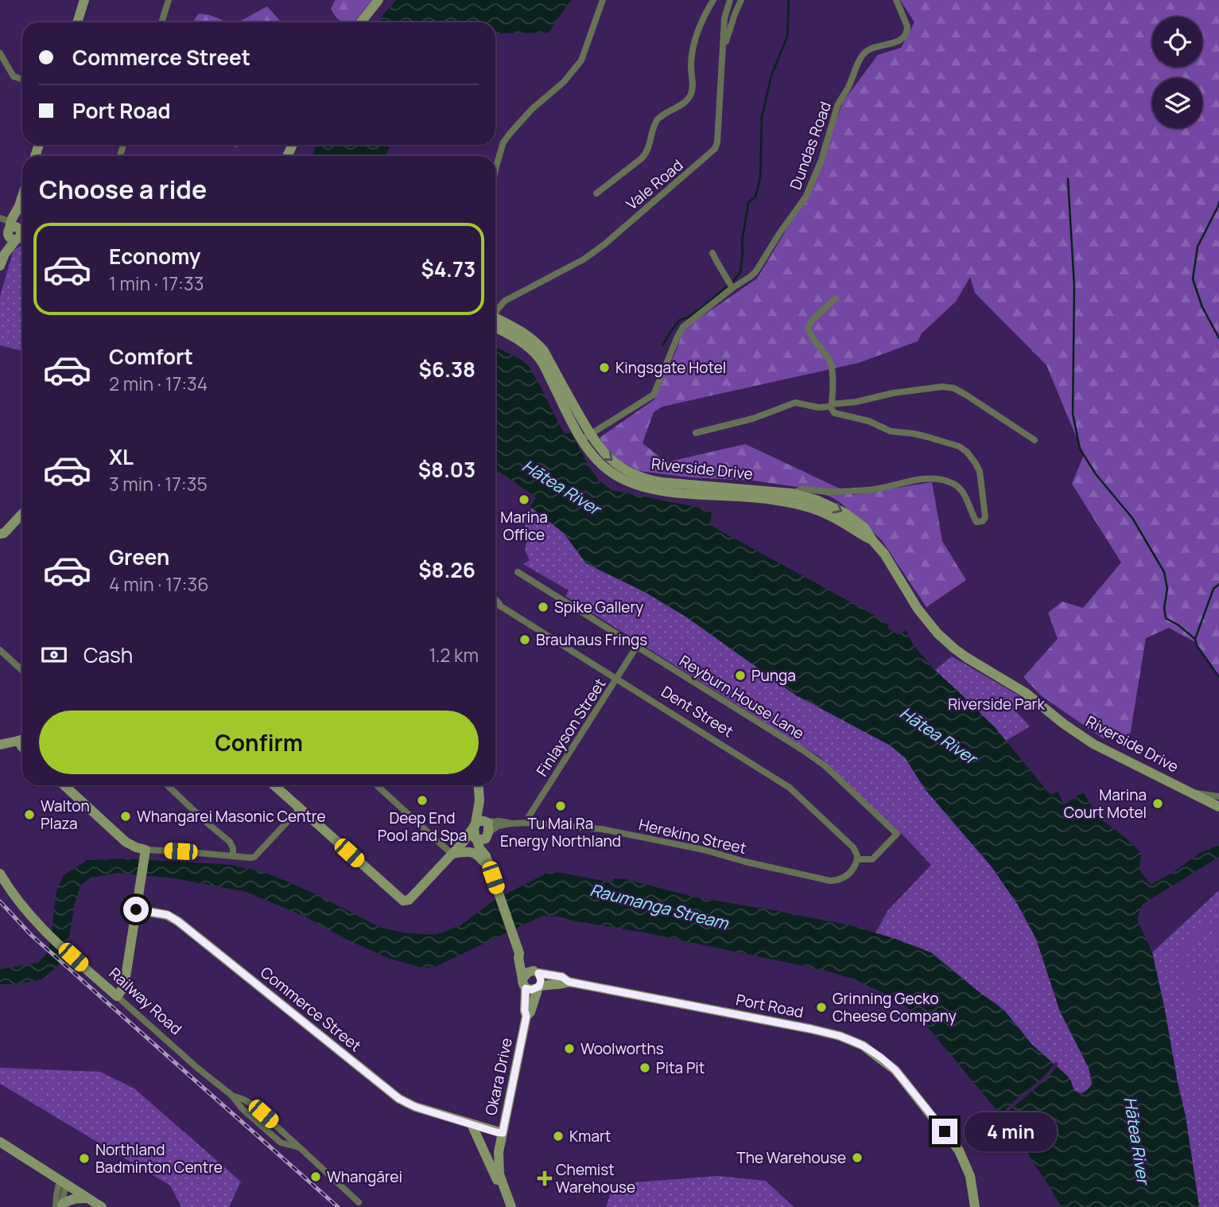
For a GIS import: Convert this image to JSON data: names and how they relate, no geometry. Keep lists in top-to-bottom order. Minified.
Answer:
{"streets":{"main road":["Riverside Drive","Railway Road","Port Road","Commerce Street","Okara Drive"],"street":["Dundas Road","Vale Road","Reyburn House Lane","Dent Street","Finlayson Street","Herekino Street"]},"crossings":[["Dundas Road","Riverside Drive"],["Reyburn House Lane","Dent Street"],["Reyburn House Lane","Finlayson Street"],["Reyburn House Lane","Herekino Street"],["Dent Street","Finlayson Street"],["Dent Street","Herekino Street"],["Finlayson Street","Herekino Street"],["Port Road","Okara Drive"],["Commerce Street","Okara Drive"]],"water":["Hātea River","Raumanga Stream"],"parks":["Riverside Park"],"places":{"other":["Kingsgate Hotel","Marina Office","Spike Gallery","Brauhaus Frings","Punga","Deep End Pool and Spa","Marina Court Motel","Tu Mai Ra Energy Northland","Walton Plaza","Whangarei Masonic Centre","Grinning Gecko Cheese Company","Woolworths","Pita Pit","Kmart","The Warehouse","Northland Badminton Centre","Whangārei"],"health":["Chemist Warehouse"]},"page":{"banner":["Commerce Street","Port Road"],"heading":"Choose a ride","list":[{"name":"Economy","note":"1 min · 17:33","value":"$4.73"},{"name":"Comfort","note":"2 min · 17:34","value":"$6.38"},{"name":"XL","note":"3 min · 17:35","value":"$8.03"},{"name":"Green","note":"4 min · 17:36","value":"$8.26"}],"pay":["Cash","1.2 km"],"buttons":"Confirm","bubble":"4 min"}}
